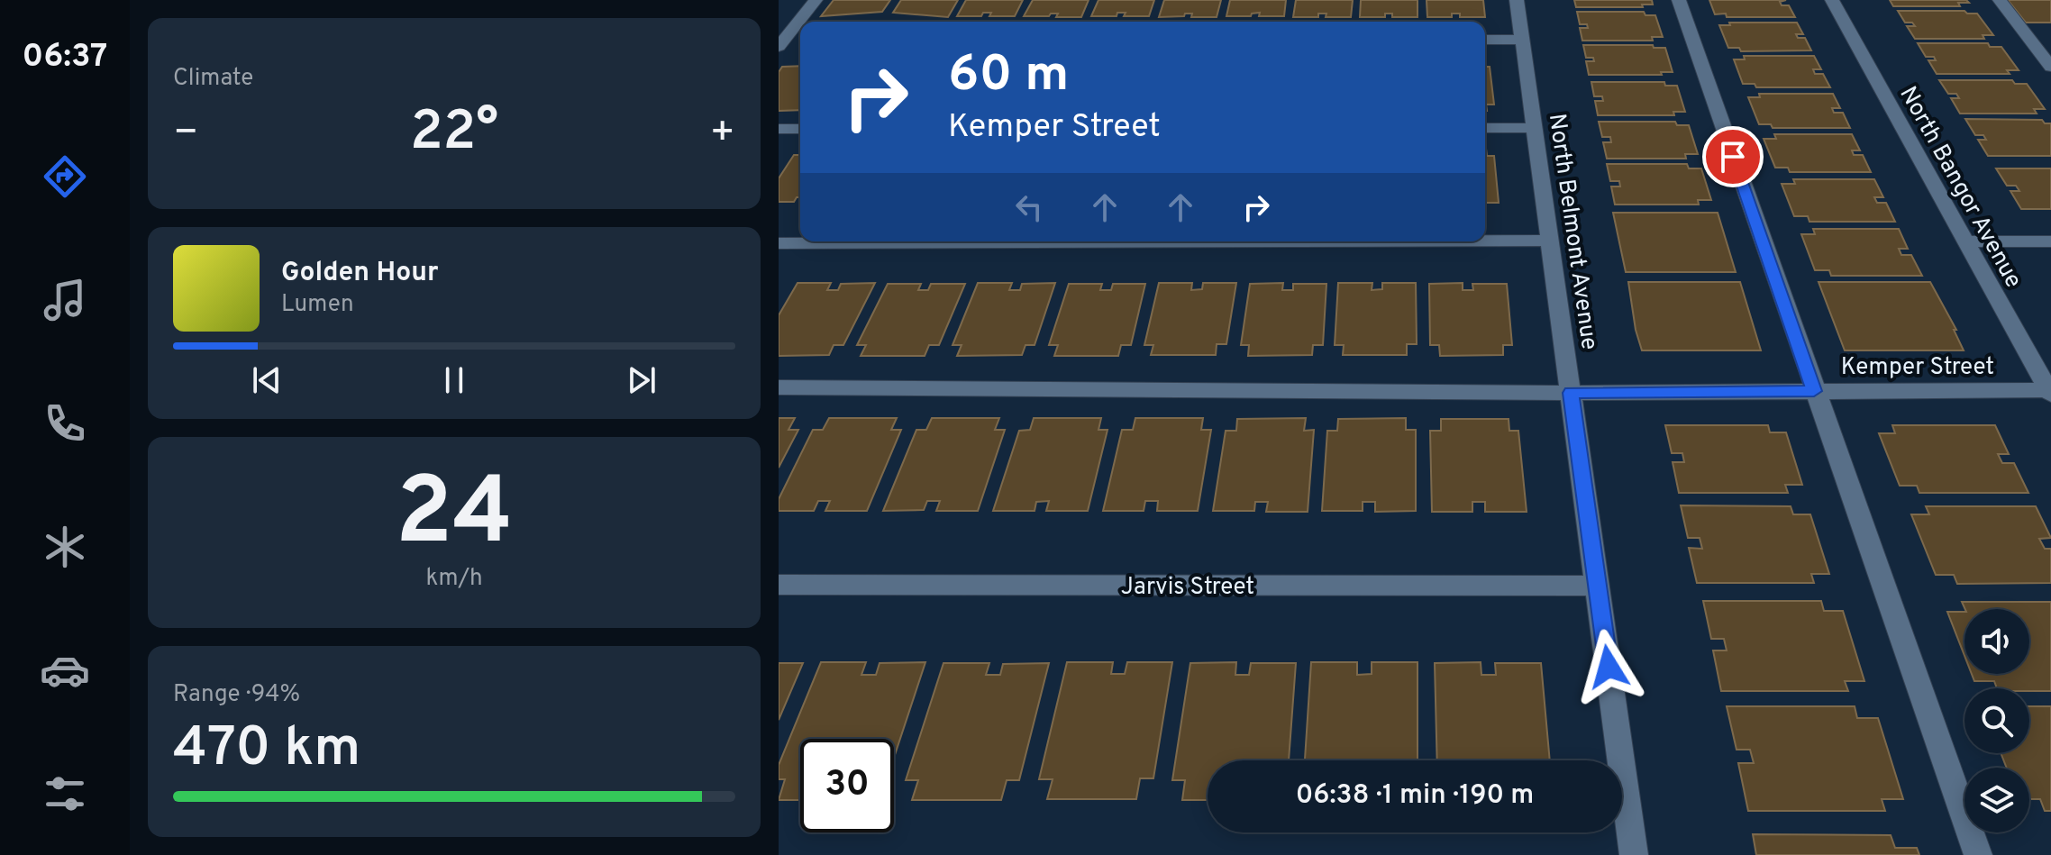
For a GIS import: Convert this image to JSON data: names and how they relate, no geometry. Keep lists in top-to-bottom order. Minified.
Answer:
{"streets":{"street":["North Bangor Avenue","North Belmont Avenue","Kemper Street","Jarvis Street"]},"crossings":[["North Bangor Avenue","Kemper Street"],["North Belmont Avenue","Kemper Street"],["North Belmont Avenue","Jarvis Street"]],"page":{"tabs":"06:37","tile":["Climate",["24","km/h"],["Range · 94%","470 km"]],"turn":["60 m","Kemper Street"],"heat":["−","22°","+"],"song":["Golden Hour","Lumen"],"limit":"30","trip":"06:38 · 1 min · 190 m"}}
